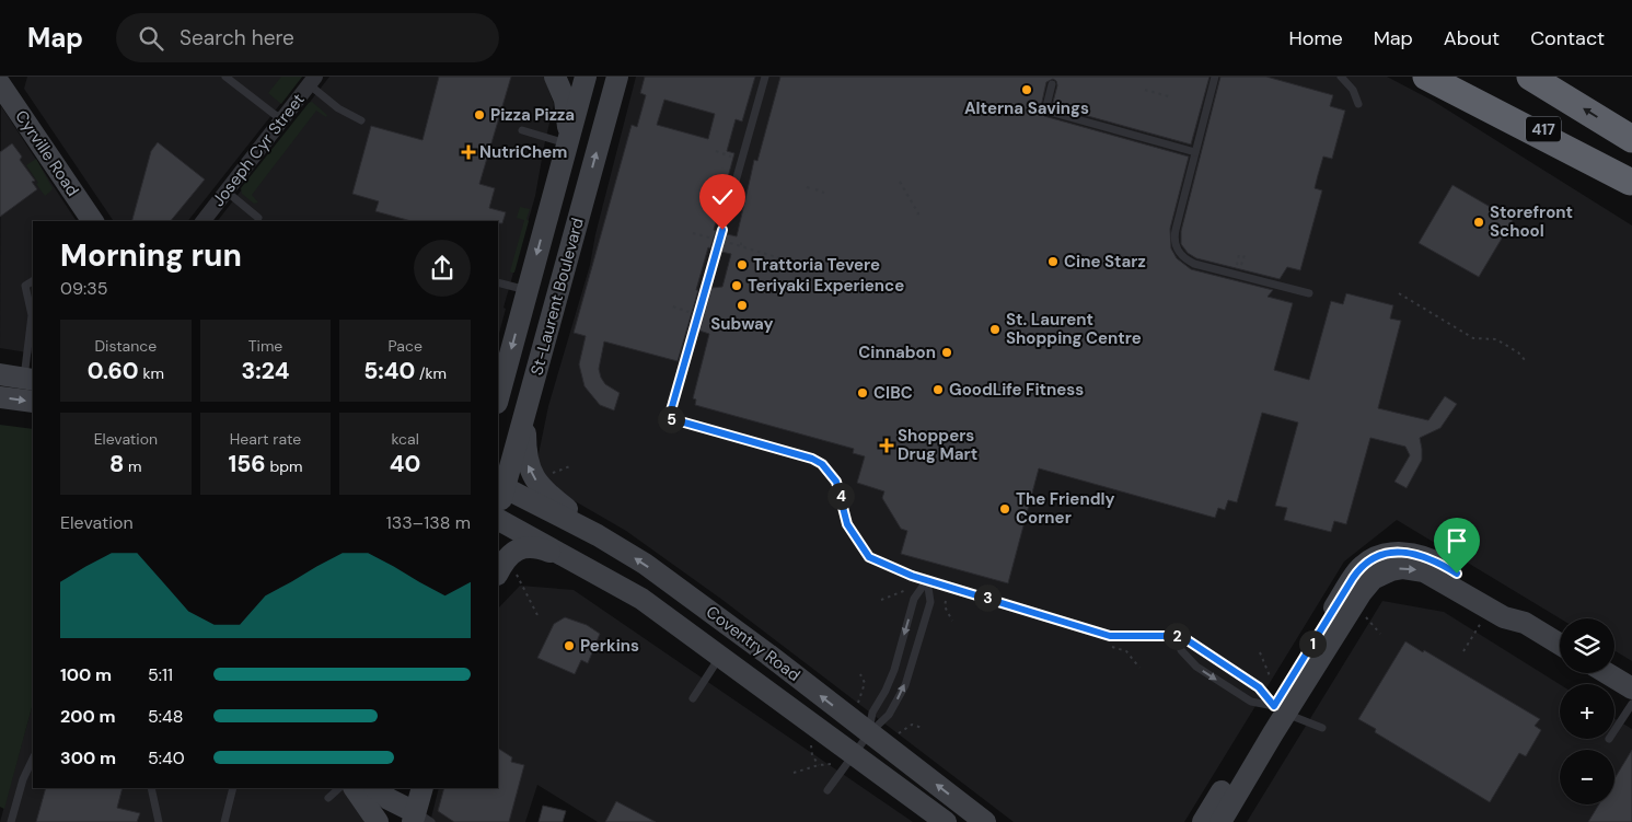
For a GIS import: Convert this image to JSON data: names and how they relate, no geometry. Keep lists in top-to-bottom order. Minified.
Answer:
{"streets":{"highway":["417"],"main road":["Cyrville Road","St-Laurent Boulevard","Coventry Road"],"street":["Joseph Cyr Street"]},"crossings":[["St-Laurent Boulevard","Coventry Road"]],"places":{"other":["Alterna Savings","Pizza Pizza","Storefront School","Cine Starz","Trattoria Tevere","Teriyaki Experience","Subway","St. Laurent Shopping Centre","Cinnabon","GoodLife Fitness","CIBC","The Friendly Corner","Perkins"],"health":["NutriChem","Shoppers Drug Mart"]},"page":{"header":"Map","search":"Search here","nav":["Home","Map","About","Contact"],"heading":["Morning run","09:35"],"stats":[["Distance","0.60 km"],["Time","3:24"],["Pace","5:40 /km"],["Elevation","8 m"],["Heart rate","156 bpm"],["kcal","40"]],"pins":["5","4","3","2","1"],"chart":["Elevation","133–138 m"],"map_buttons":["+","−"],"list":[{"name":"100 m","note":"5:11"},{"name":"200 m","note":"5:48"},{"name":"300 m","note":"5:40"}]}}
